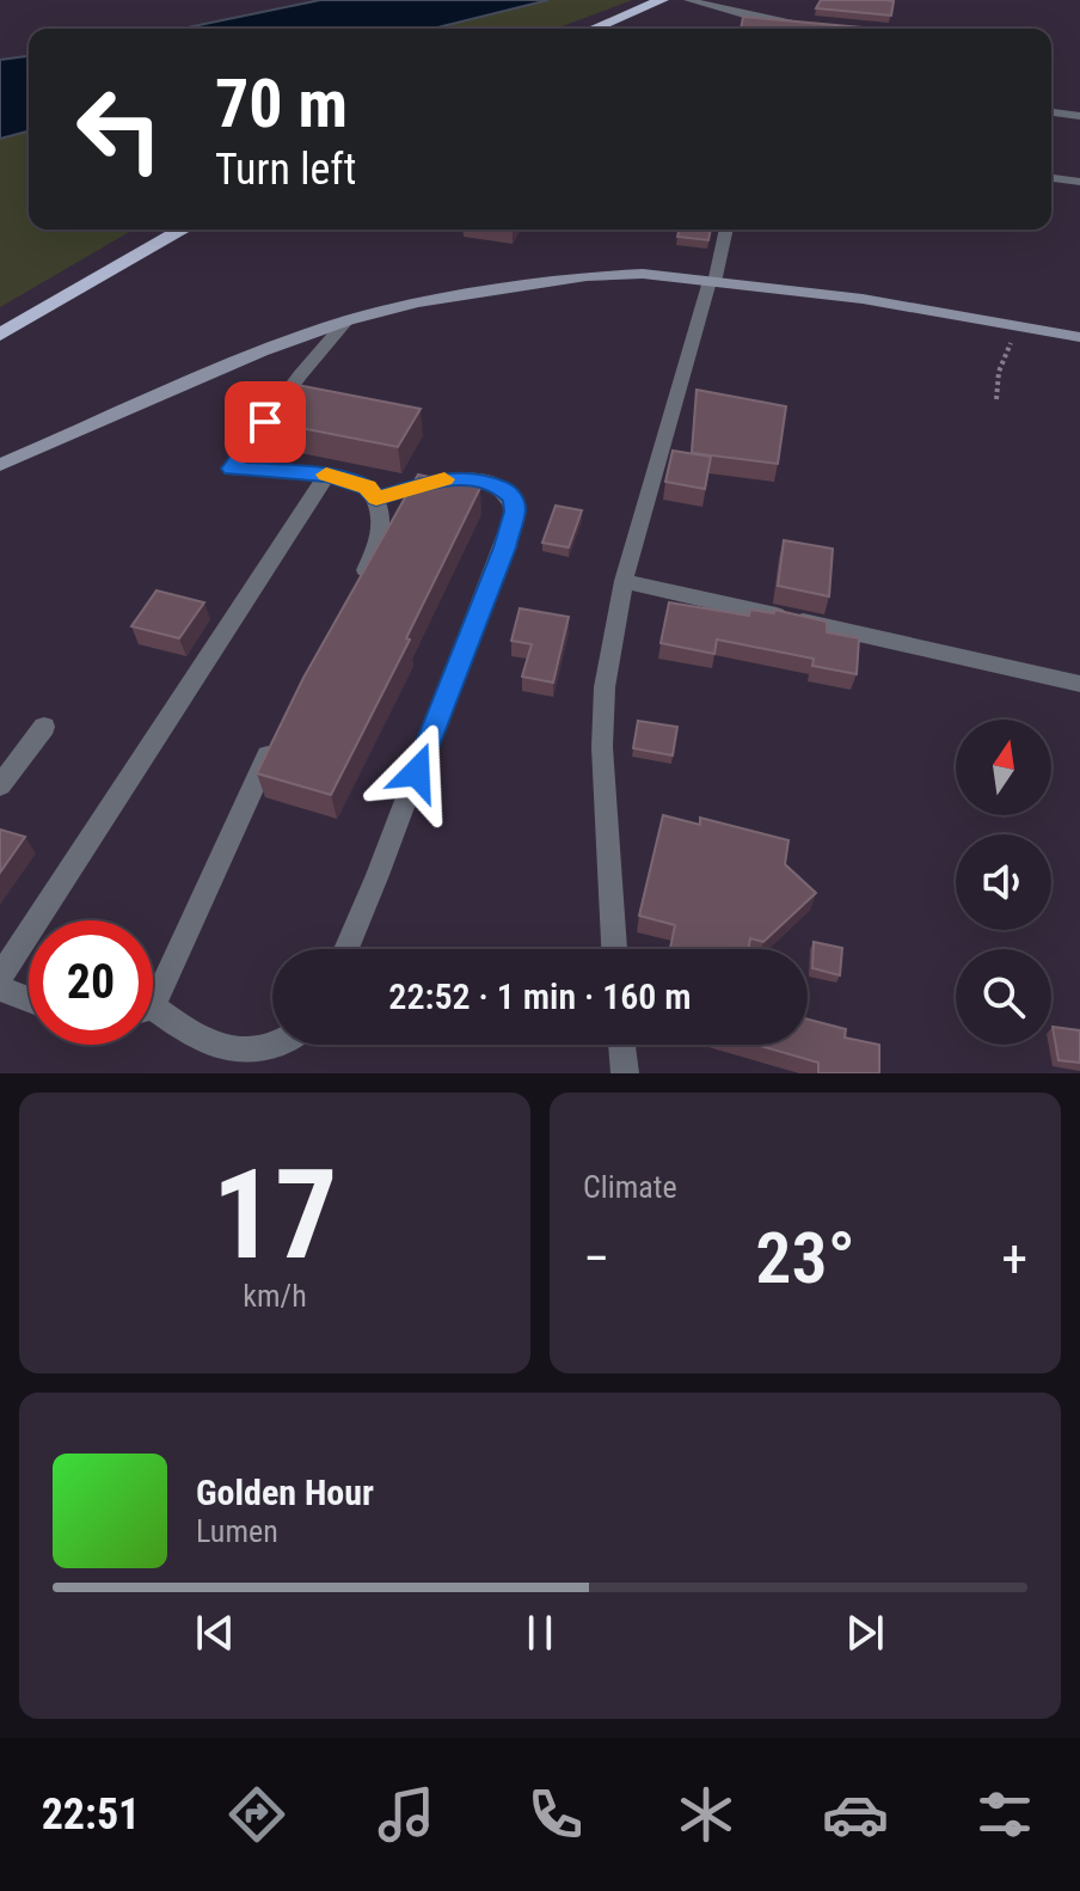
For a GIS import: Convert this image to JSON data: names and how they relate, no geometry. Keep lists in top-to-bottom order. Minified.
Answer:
{"north":"top","page":{"turn":["70 m","Turn left"],"limit":"20","trip":"22:52 · 1 min · 160 m","tile":[["17","km/h"],"Climate"],"heat":["−","23°","+"],"song":["Golden Hour","Lumen"],"tabs":"22:51"}}
